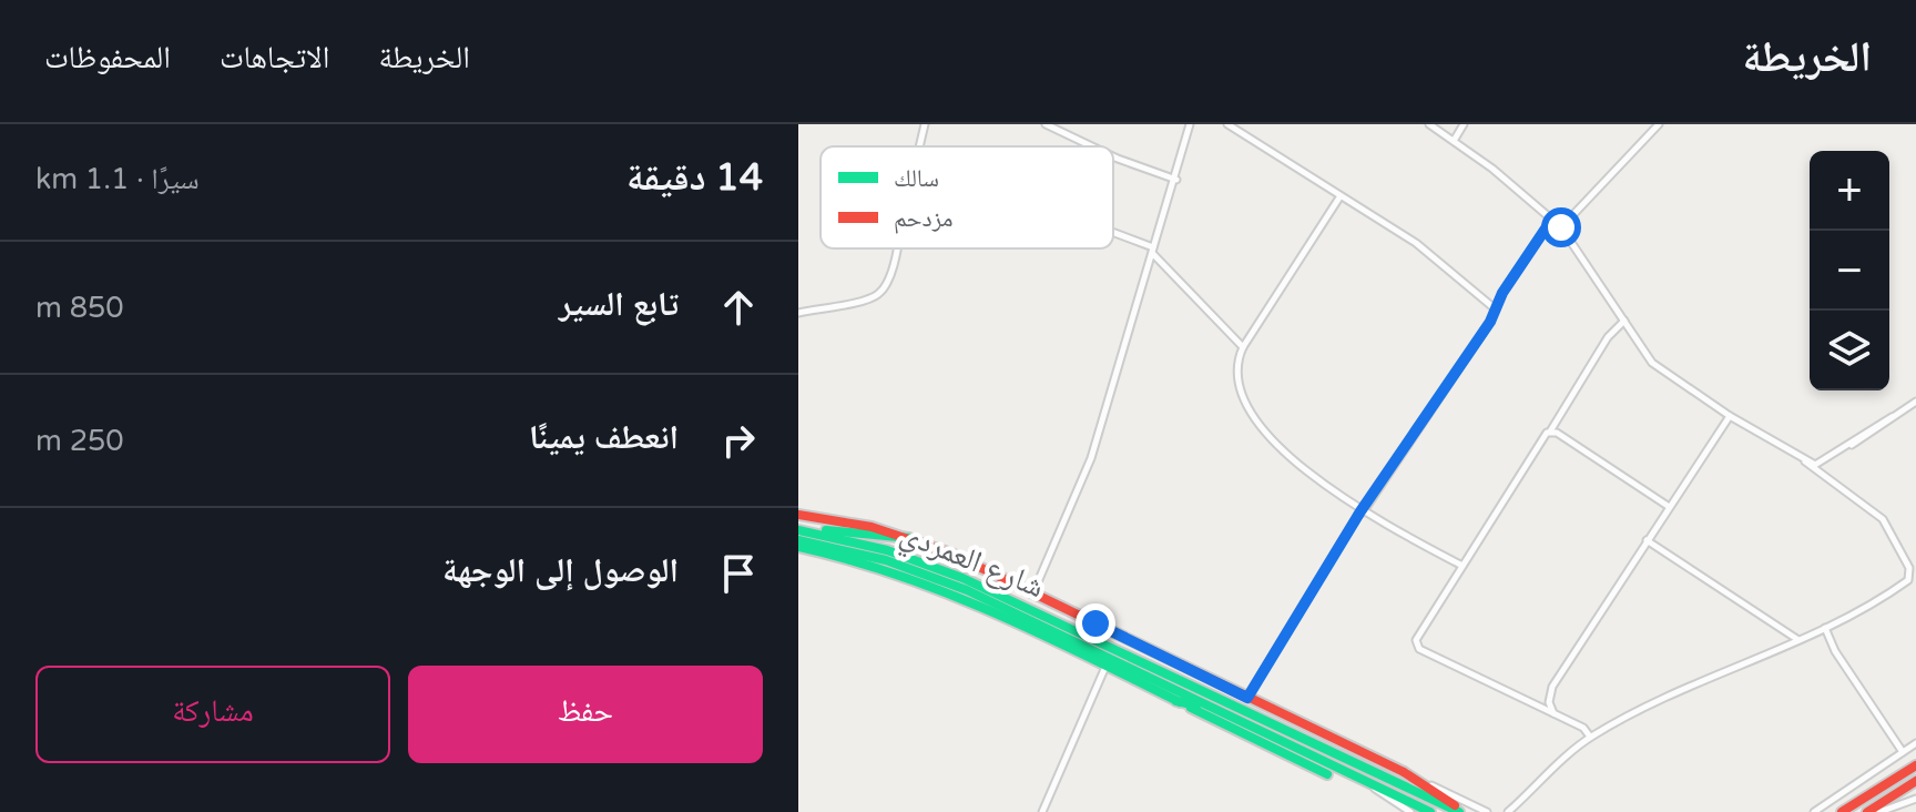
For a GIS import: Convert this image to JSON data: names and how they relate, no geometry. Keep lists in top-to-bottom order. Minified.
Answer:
{"streets":{"main road":["شارع العمردي"]},"legend":["سالك","مزدحم"],"page":{"header":"الخريطة","nav":["الخريطة","الاتجاهات","المحفوظات"],"heading":["14 دقيقة","سيرًا · 1.1 km"],"map_buttons":["+","−"],"list":[["تابع السير","850 m"],["انعطف يمينًا","250 m"],"الوصول إلى الوجهة"],"buttons":["حفظ","مشاركة"]}}
